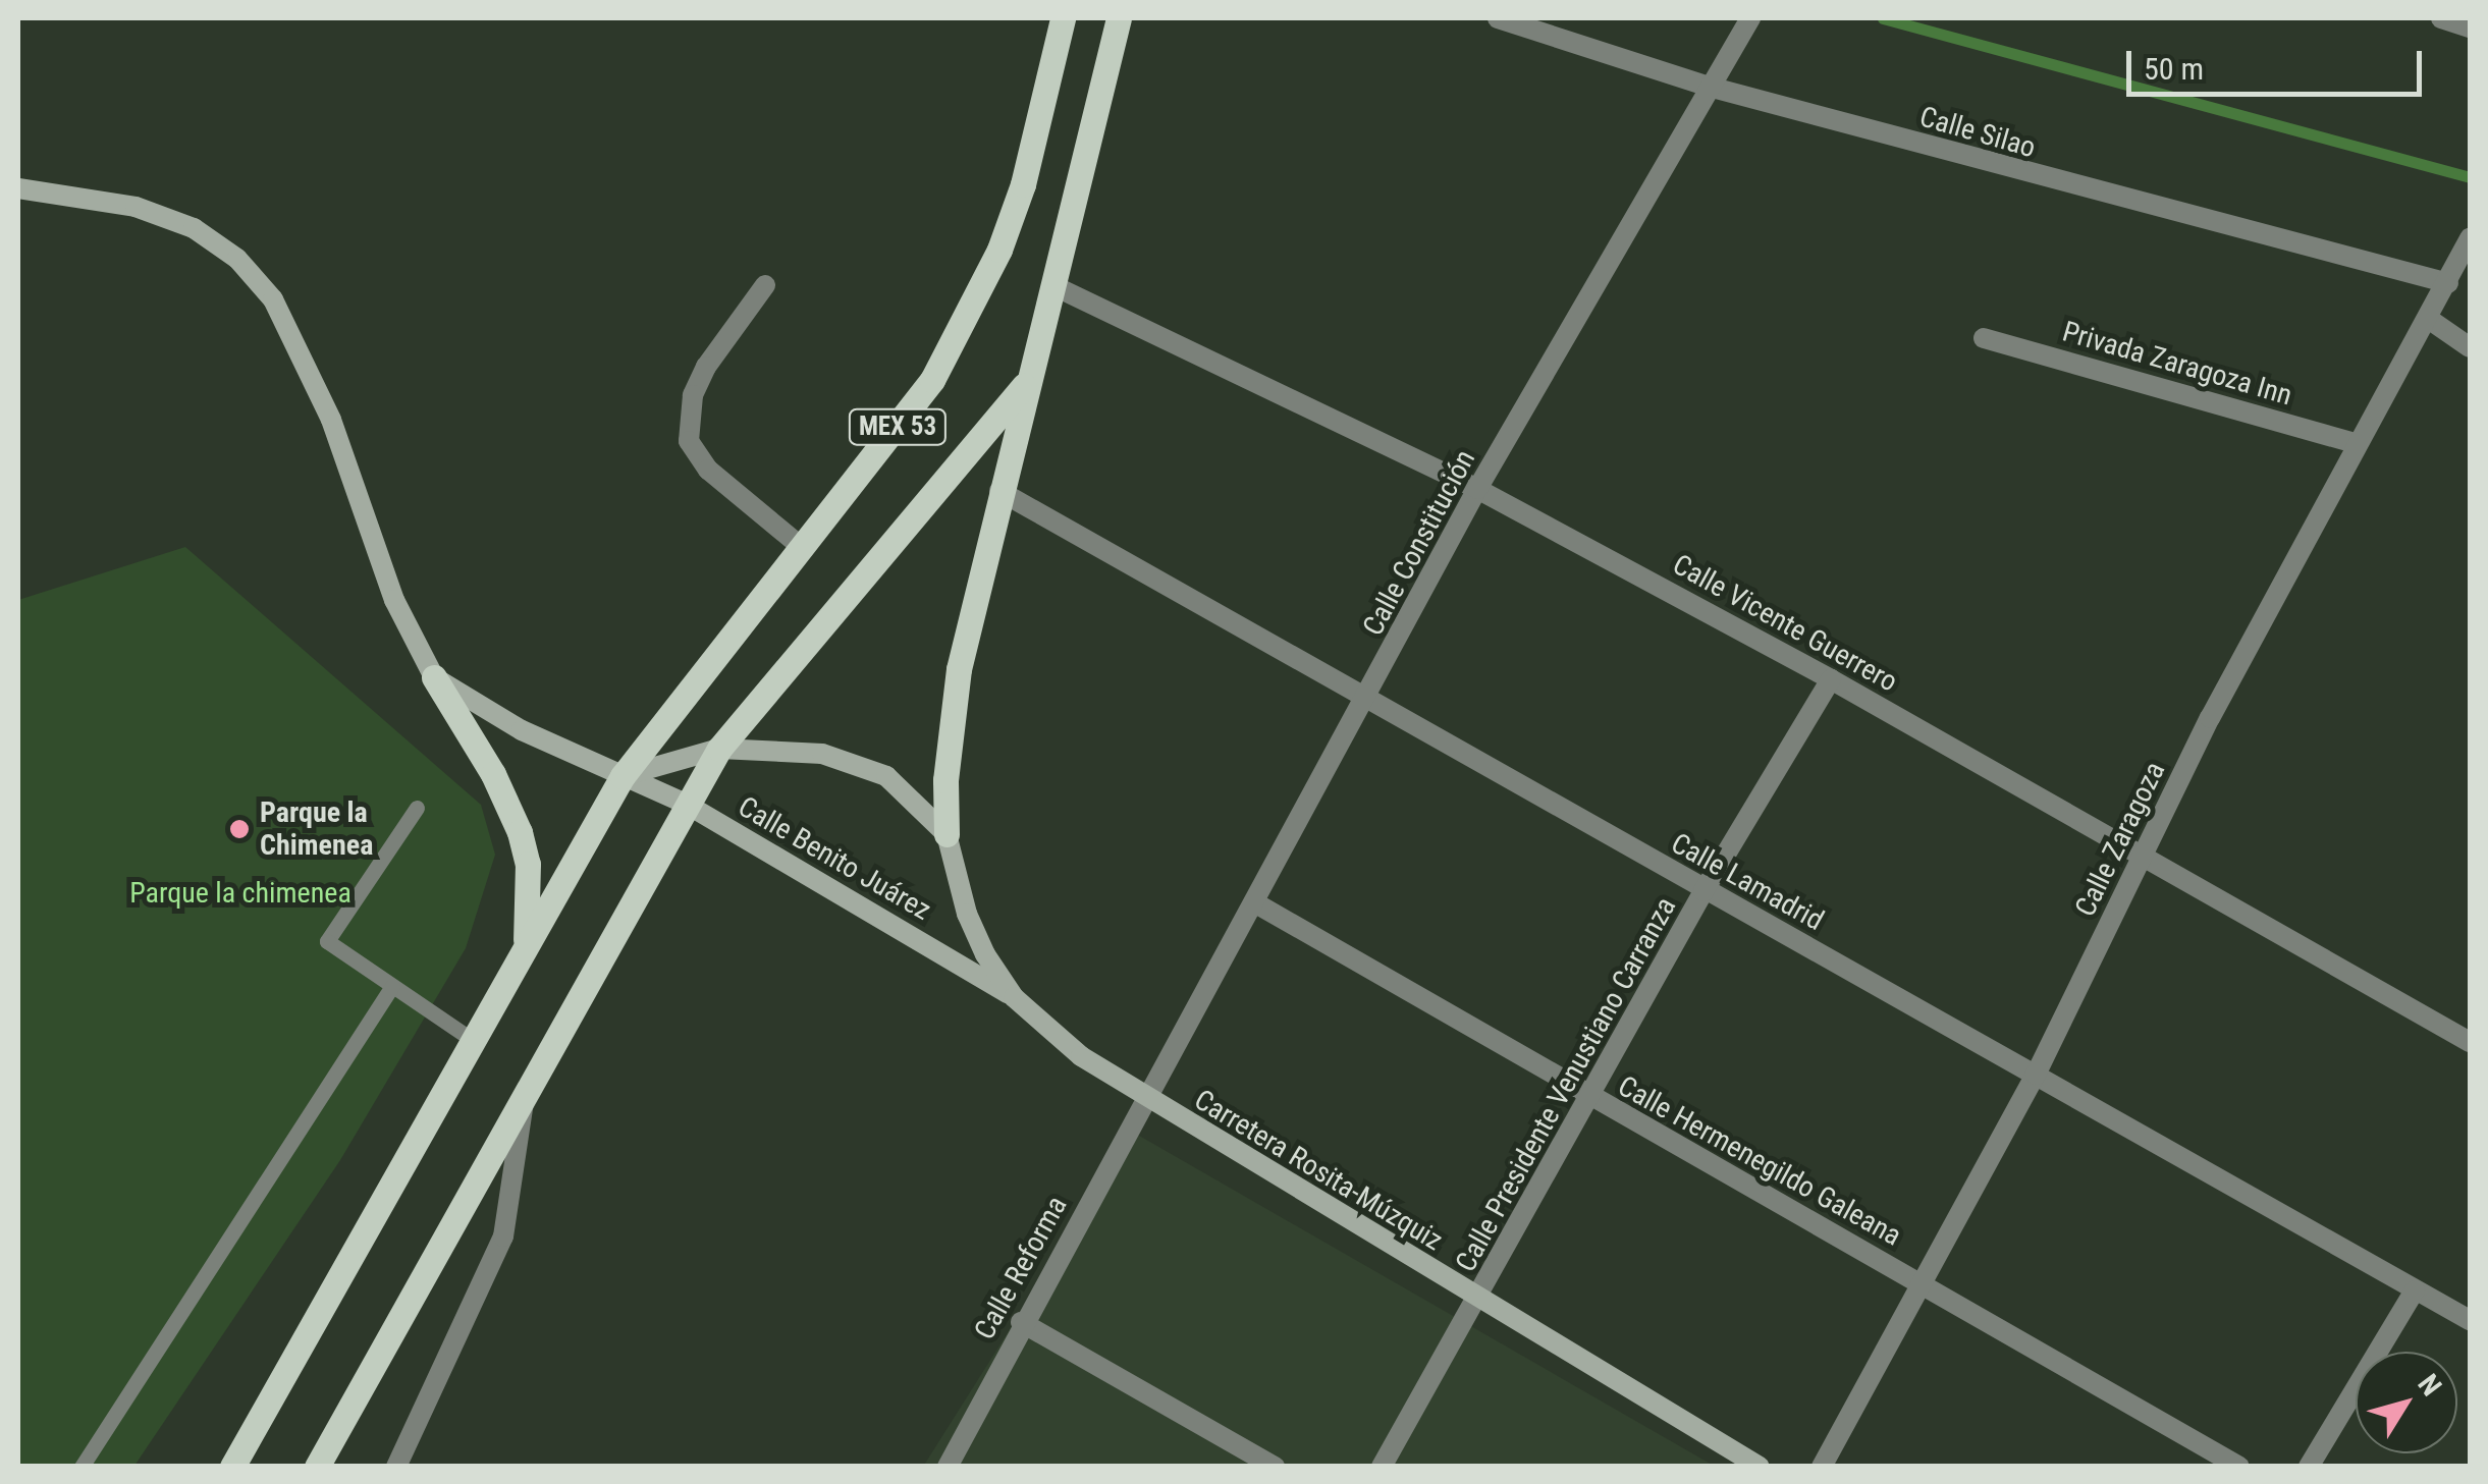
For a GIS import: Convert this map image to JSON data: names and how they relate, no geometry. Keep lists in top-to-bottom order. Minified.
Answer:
{"streets":{"main road":["MEX 53","Calle Benito Juárez","Carretera Rosita-Múzquiz"],"street":["Calle Silao","Privada Zaragoza Inn","Calle Constitución","Calle Vicente Guerrero","Calle Zaragoza","Calle Lamadrid","Calle Presidente Venustiano Carranza","Calle Hermenegildo Galeana","Calle Reforma"]},"crossings":[["Calle Silao","Calle Constitución"],["Calle Silao","Calle Zaragoza"],["Privada Zaragoza Inn","Calle Zaragoza"],["MEX 53","Calle Vicente Guerrero"],["MEX 53","Calle Benito Juárez"],["Calle Constitución","Calle Vicente Guerrero"],["Calle Constitución","Calle Lamadrid"],["Calle Constitución","Calle Hermenegildo Galeana"],["Calle Constitución","Carretera Rosita-Múzquiz"],["Calle Constitución","Calle Reforma"],["Calle Vicente Guerrero","Calle Zaragoza"],["Calle Vicente Guerrero","Calle Presidente Venustiano Carranza"],["Calle Zaragoza","Calle Lamadrid"],["Calle Zaragoza","Calle Hermenegildo Galeana"],["Calle Benito Juárez","Carretera Rosita-Múzquiz"],["Calle Lamadrid","Calle Presidente Venustiano Carranza"],["Calle Presidente Venustiano Carranza","Calle Hermenegildo Galeana"],["Calle Presidente Venustiano Carranza","Carretera Rosita-Múzquiz"],["Carretera Rosita-Múzquiz","Calle Reforma"]],"parks":["Parque la chimenea"],"places":["Parque la Chimenea"],"scale_bar":"50 m","north":"top right"}
